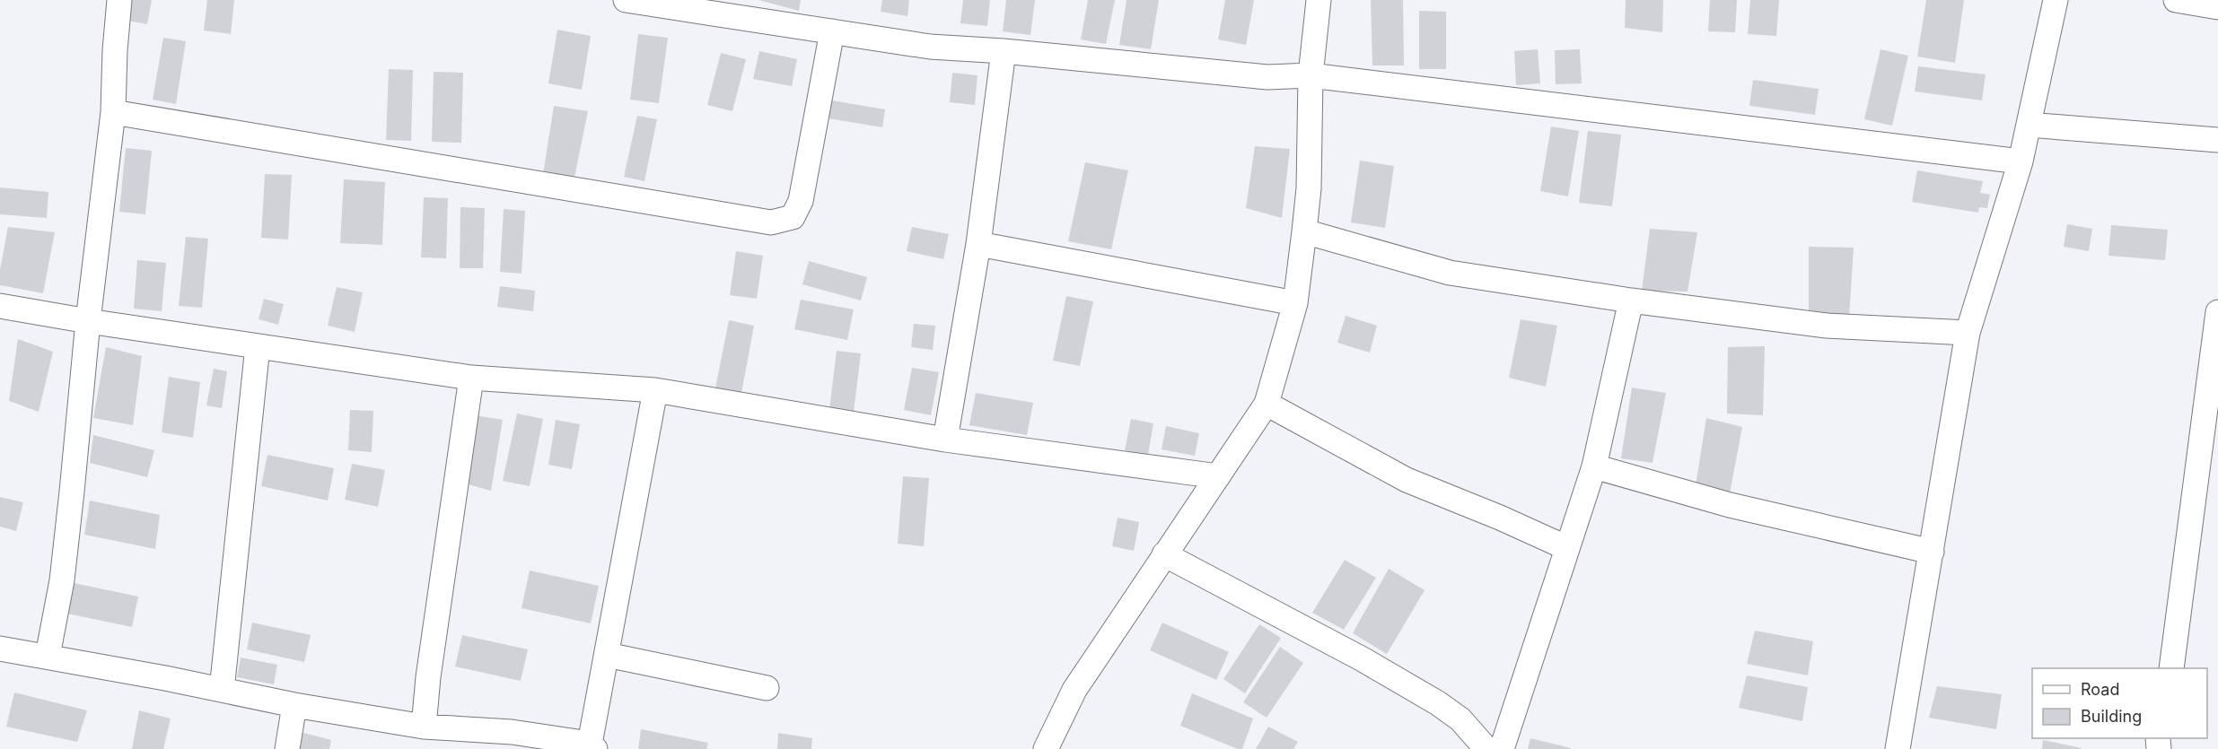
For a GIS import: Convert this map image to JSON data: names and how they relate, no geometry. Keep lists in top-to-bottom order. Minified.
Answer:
{"legend":["Road","Building"]}
